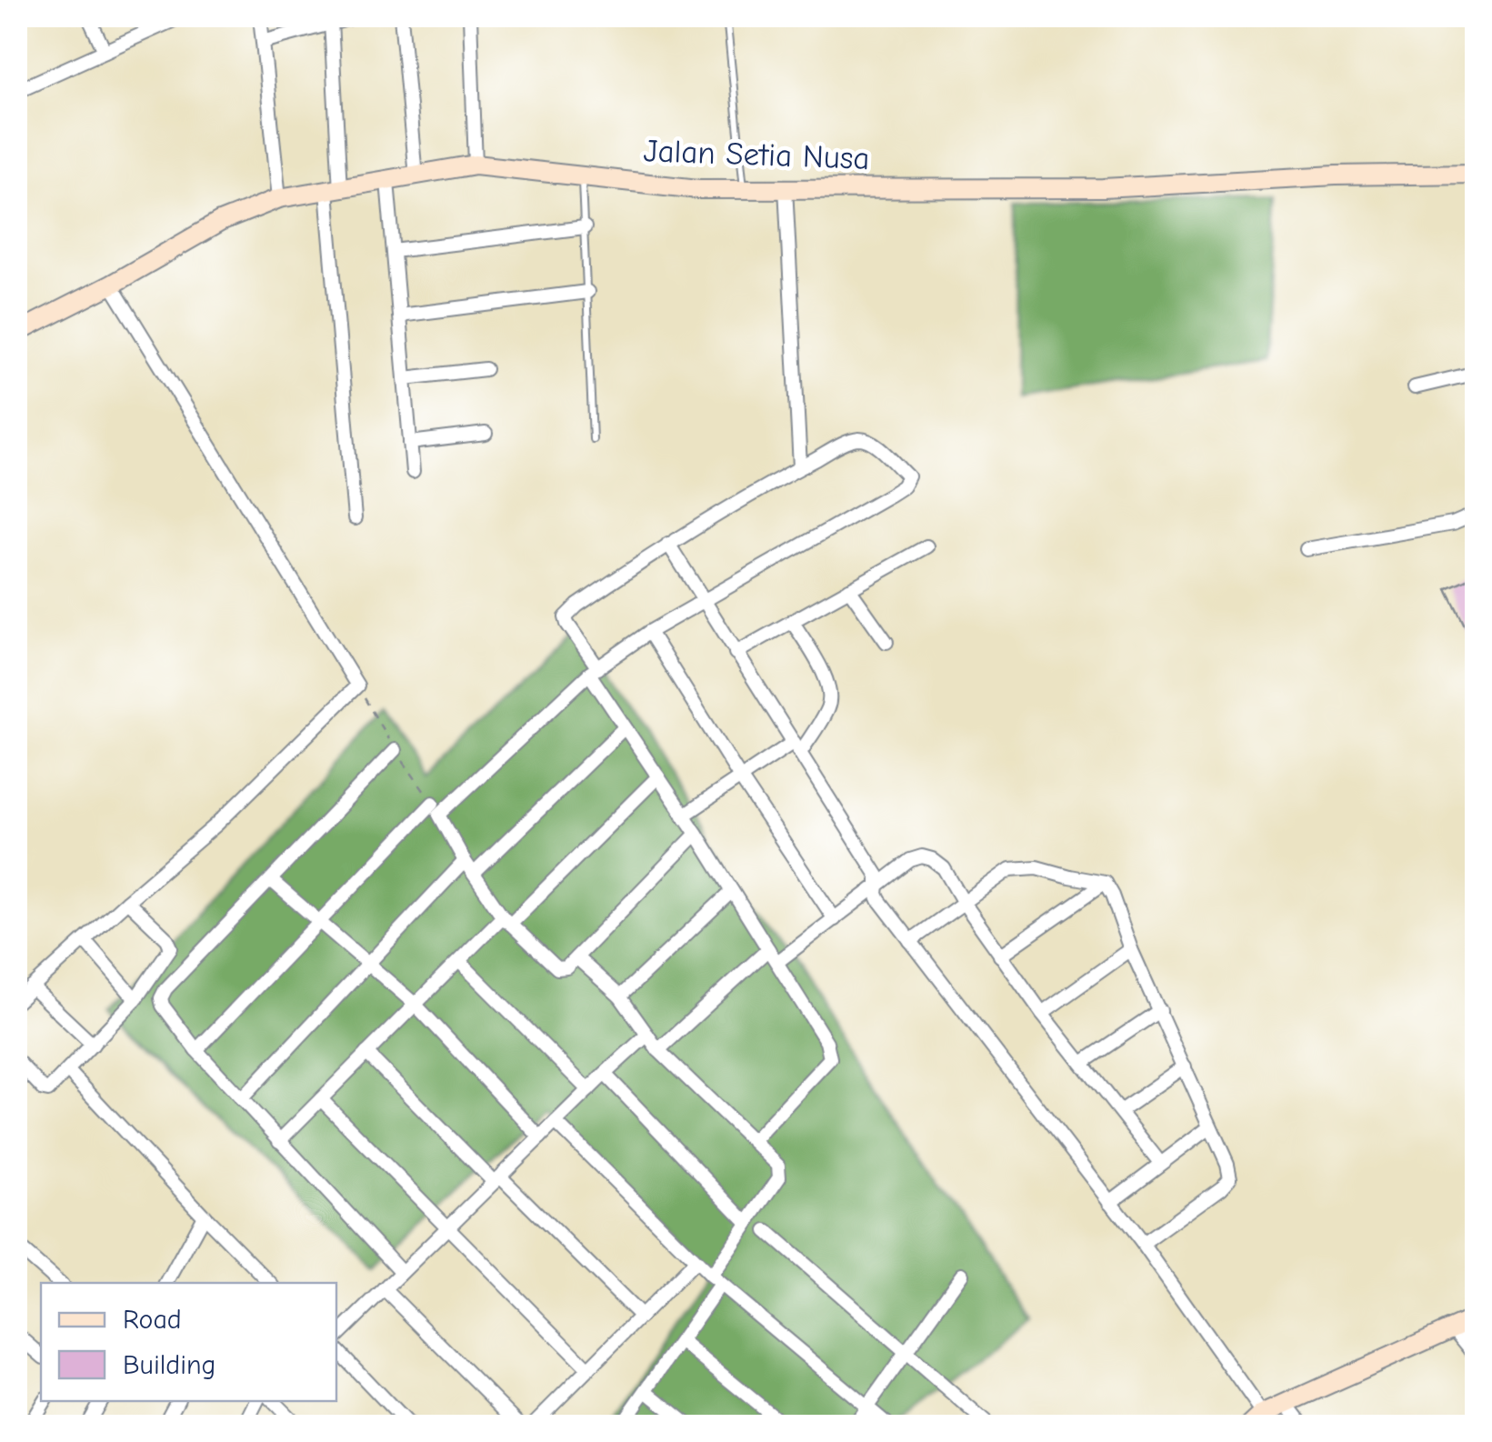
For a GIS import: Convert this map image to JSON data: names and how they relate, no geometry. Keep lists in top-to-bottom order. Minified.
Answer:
{"streets":{"street":["Jalan Setia Nusa"]},"legend":["Road","Building"]}
